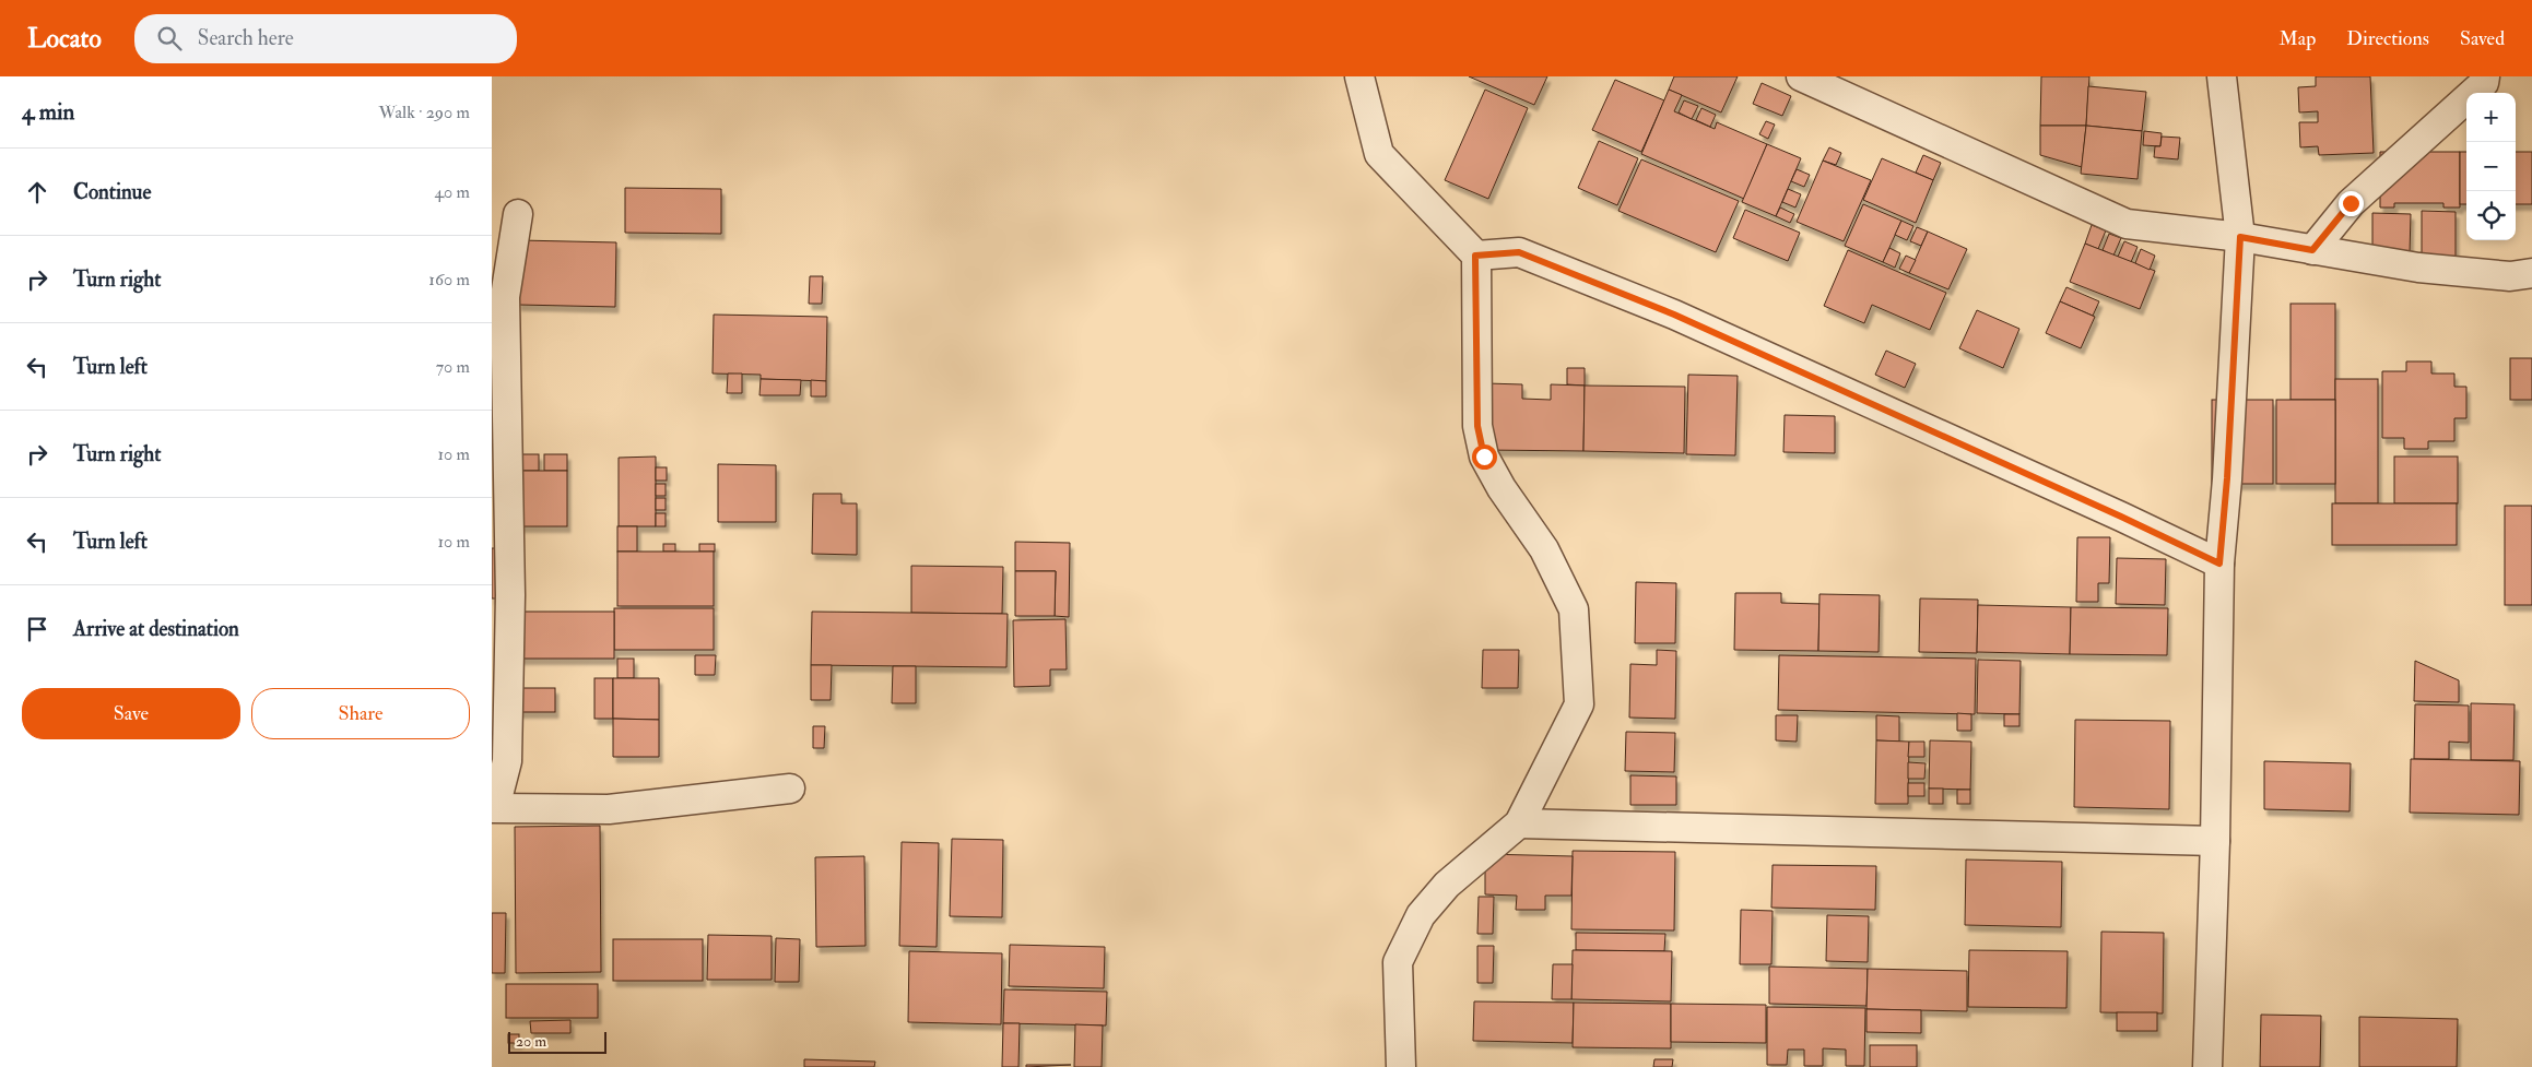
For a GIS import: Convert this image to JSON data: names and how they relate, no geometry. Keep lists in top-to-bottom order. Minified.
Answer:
{"scale_bar":"20 m","page":{"header":"Locato","search":"Search here","nav":["Map","Directions","Saved"],"heading":["4 min","Walk · 290 m"],"map_buttons":["+","−"],"list":[["Continue","40 m"],["Turn right","160 m"],["Turn left","70 m"],["Turn right","10 m"],["Turn left","10 m"],"Arrive at destination"],"buttons":["Save","Share"],"scale":"20 m"}}
